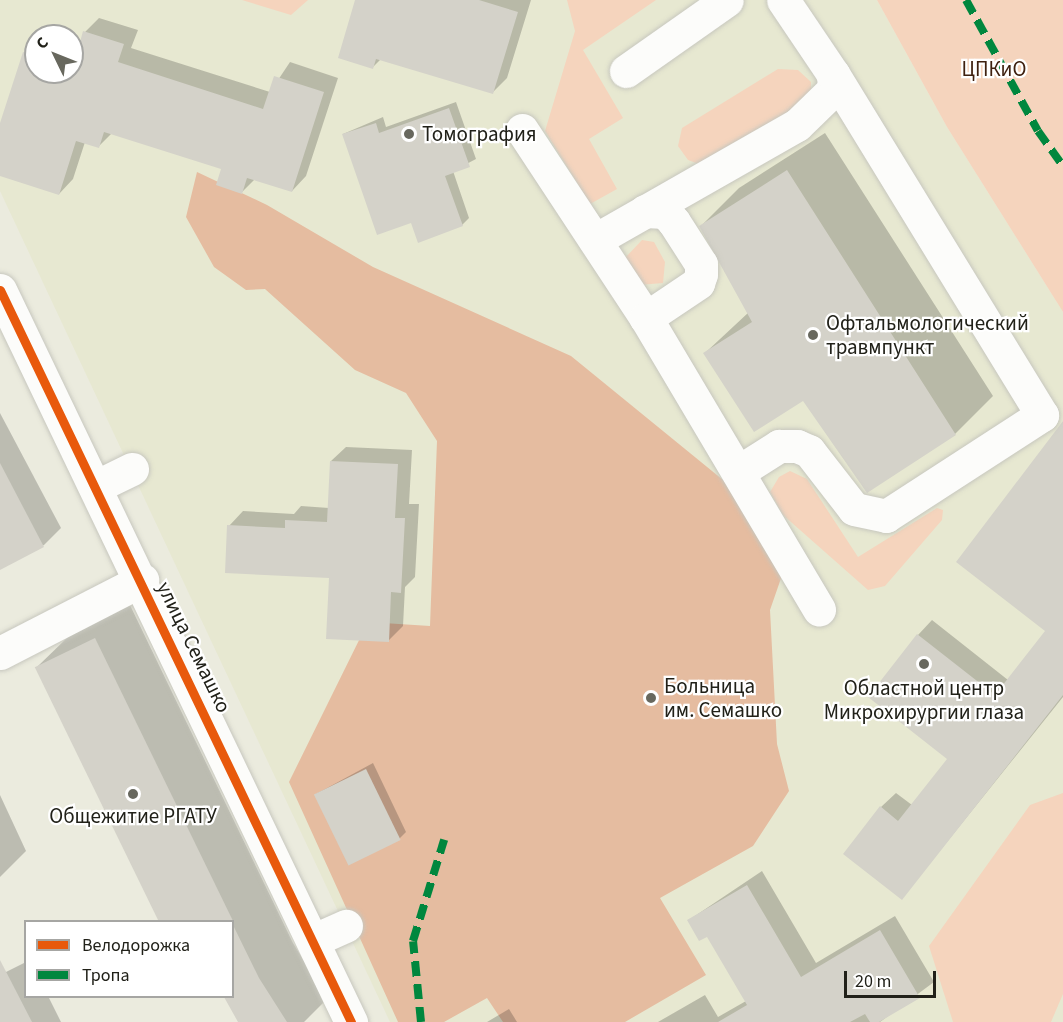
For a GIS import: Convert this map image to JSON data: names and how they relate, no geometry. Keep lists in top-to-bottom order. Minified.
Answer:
{"streets":{"street":["улица Семашко"]},"parks":["ЦПКиО"],"places":["Томография","Офтальмологический травмпункт","Областной центр Микрохирургии глаза","Больница им. Семашко","Общежитие РГАТУ"],"legend":["Велодорожка","Тропа"],"scale_bar":"20 m","north":"top left"}
